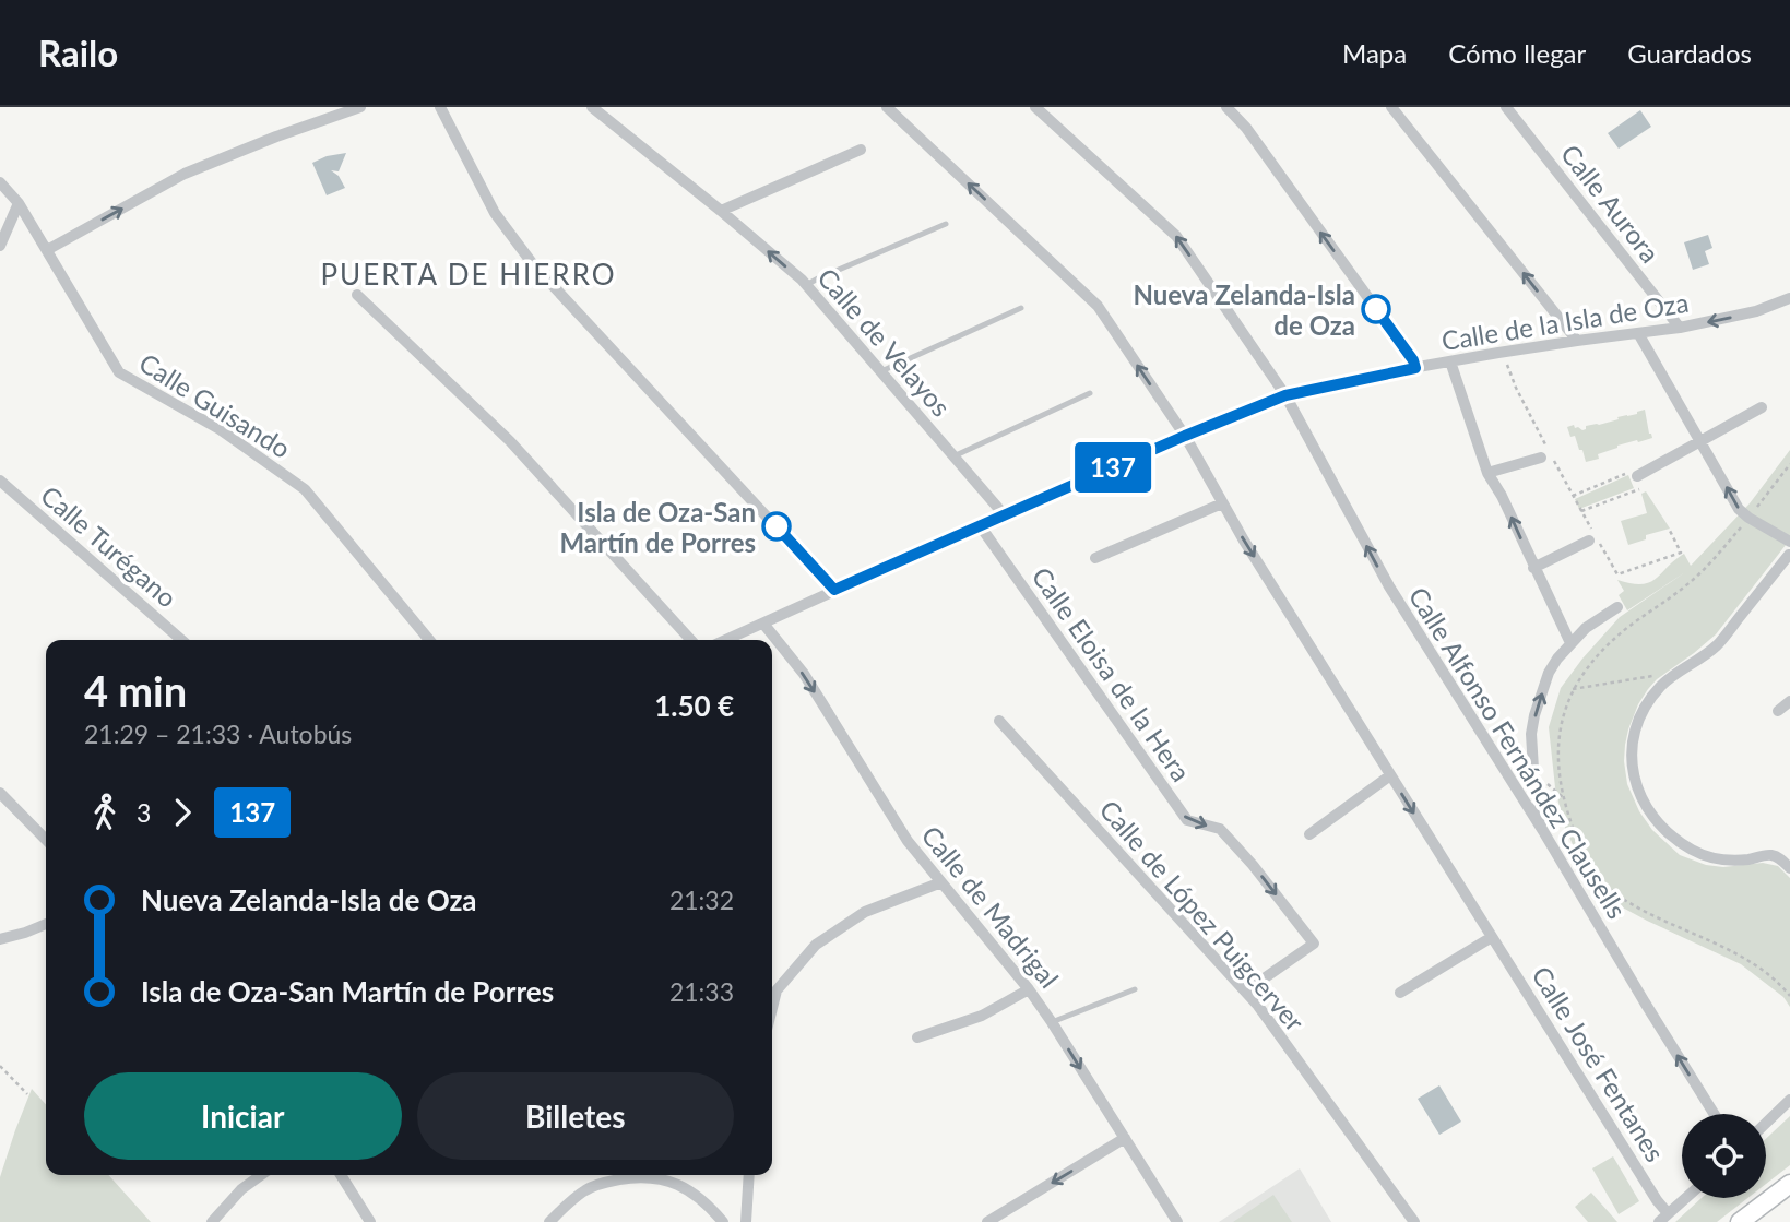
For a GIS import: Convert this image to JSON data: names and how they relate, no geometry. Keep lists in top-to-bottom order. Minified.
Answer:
{"streets":{"street":["Calle Aurora","Calle de la Isla de Oza","Calle de Velayos","Calle Guisando","Calle Turégano","Calle Eloisa de la Hera","Calle Alfonso Fernández Clausells","Calle de Madrigal","Calle de López Puigcerver","Calle José Fentanes"]},"crossings":[["Calle Aurora","Calle de la Isla de Oza"],["Calle de la Isla de Oza","Calle de Velayos"],["Calle de la Isla de Oza","Calle Eloisa de la Hera"],["Calle de la Isla de Oza","Calle Alfonso Fernández Clausells"],["Calle de la Isla de Oza","Calle de Madrigal"],["Calle de la Isla de Oza","Calle José Fentanes"],["Calle Eloisa de la Hera","Calle de López Puigcerver"]],"one_way":["Calle Eloisa de la Hera","Calle Alfonso Fernández Clausells","Calle de Madrigal"],"districts":["PUERTA DE HIERRO"],"places":["Nueva Zelanda-Isla de Oza","Isla de Oza-San Martín de Porres"],"lines":["bus line 137"],"page":{"header":"Railo","nav":["Mapa","Cómo llegar","Guardados"],"on_map":"137","heading":["4 min","21:29 – 21:33 · Autobús","1.50 €"],"legs":["3","137"],"list":[{"name":"Nueva Zelanda-Isla de Oza","value":"21:32"},{"name":"Isla de Oza-San Martín de Porres","value":"21:33"}],"buttons":["Iniciar","Billetes"]}}
